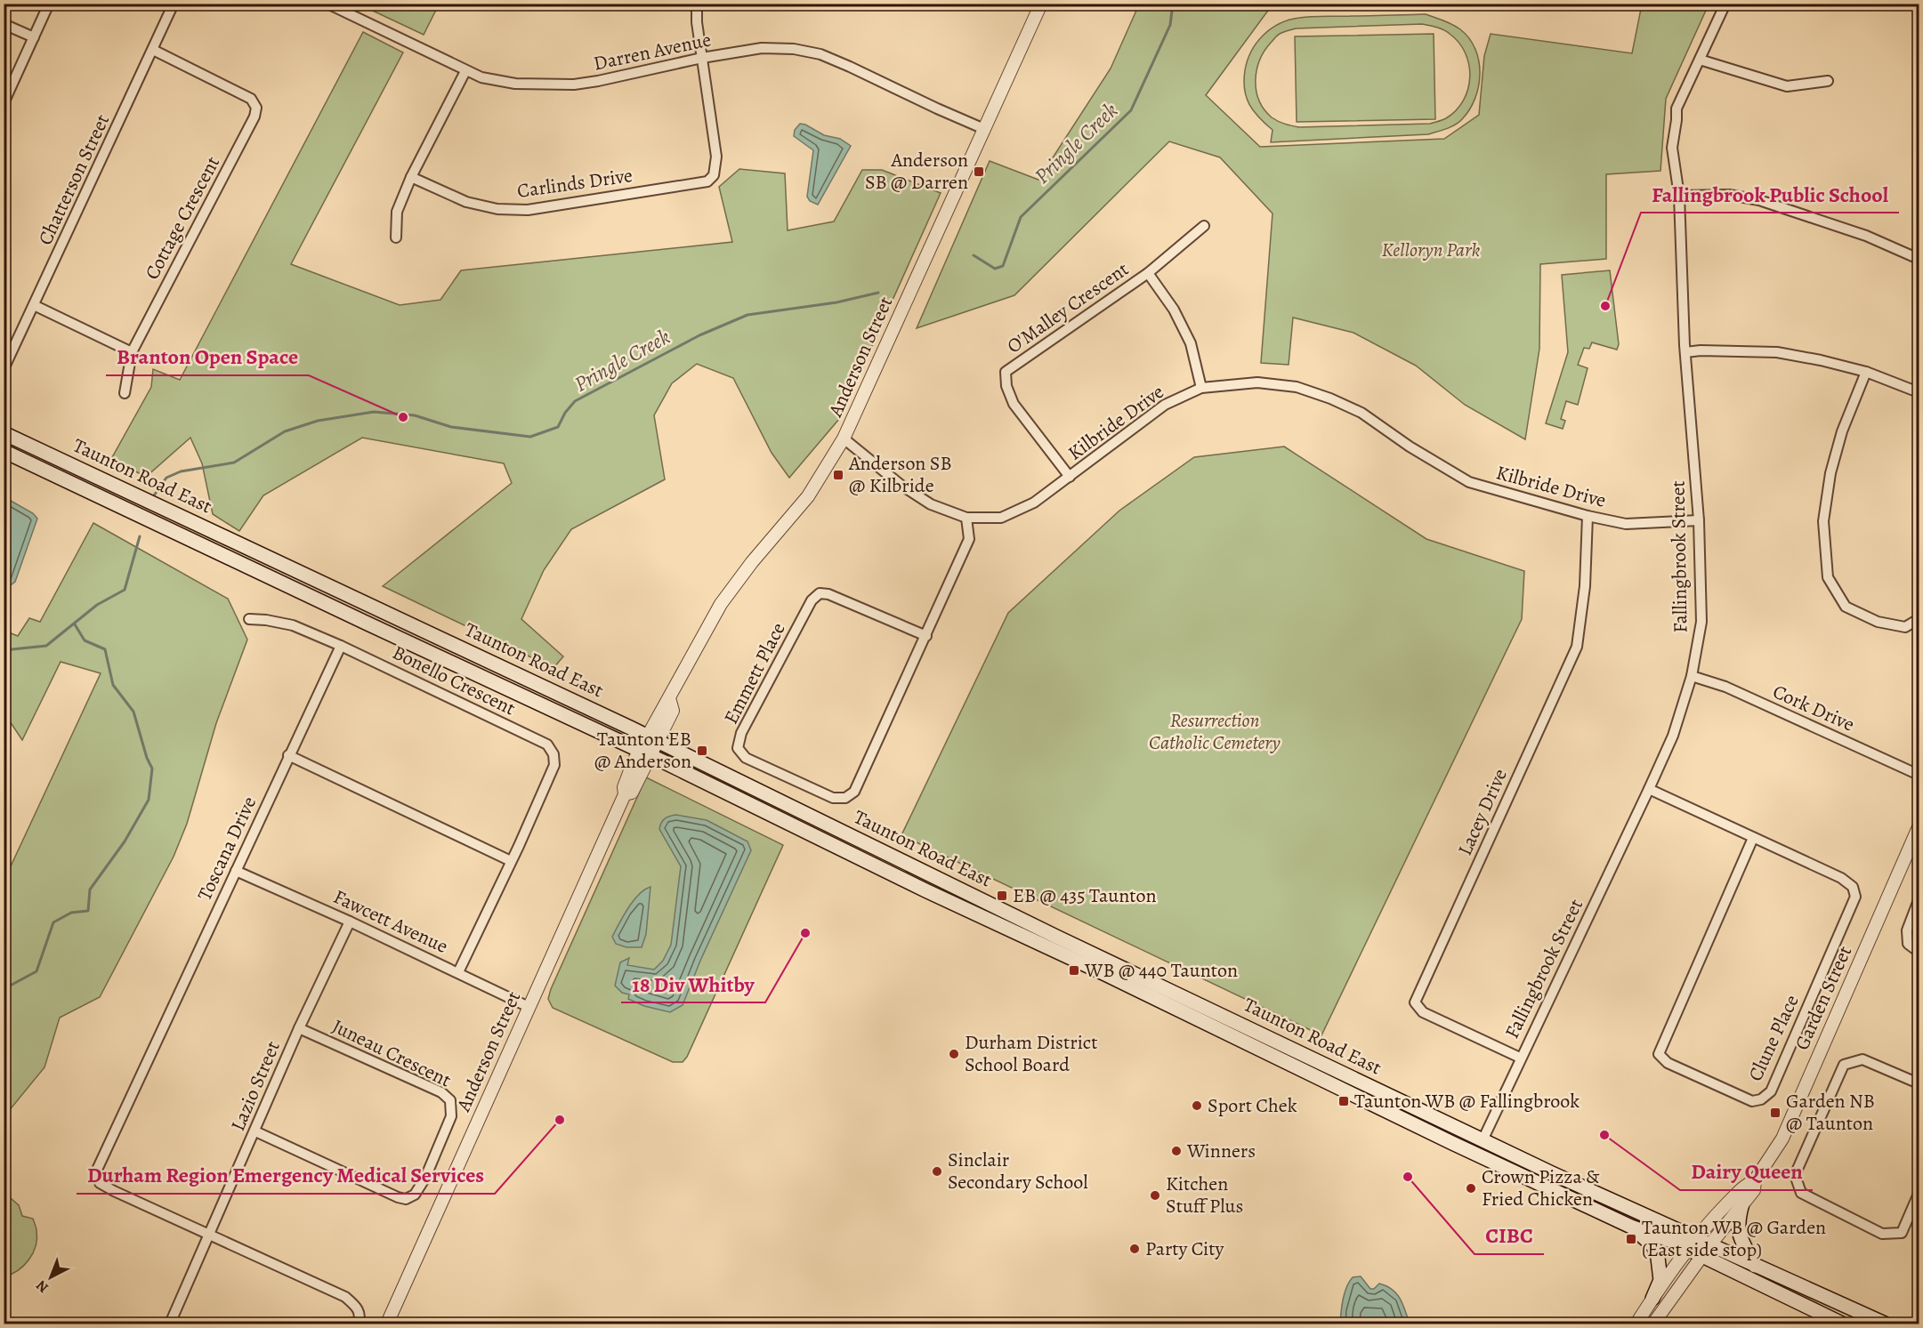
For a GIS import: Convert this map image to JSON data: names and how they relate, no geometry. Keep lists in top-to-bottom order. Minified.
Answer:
{"streets":{"main road":["Taunton Road East"],"street":["Darren Avenue","Chatterson Street","Carlinds Drive","Cottage Crescent","O'Malley Crescent","Anderson Street","Kilbride Drive","Fallingbrook Street","Emmett Place","Bonello Crescent","Cork Drive","Lacey Drive","Toscana Drive","Fawcett Avenue","Garden Street","Clune Place","Juneau Crescent","Lazio Street"]},"crossings":[["Darren Avenue","Carlinds Drive"],["Darren Avenue","Anderson Street"],["Chatterson Street","Cottage Crescent"],["O'Malley Crescent","Kilbride Drive"],["Anderson Street","Kilbride Drive"],["Anderson Street","Taunton Road East"],["Anderson Street","Fawcett Avenue"],["Kilbride Drive","Fallingbrook Street"],["Kilbride Drive","Emmett Place"],["Kilbride Drive","Lacey Drive"],["Taunton Road East","Fallingbrook Street"],["Taunton Road East","Garden Street"],["Fallingbrook Street","Cork Drive"],["Fallingbrook Street","Lacey Drive"],["Fallingbrook Street","Clune Place"],["Toscana Drive","Fawcett Avenue"],["Toscana Drive","Lazio Street"],["Fawcett Avenue","Lazio Street"],["Juneau Crescent","Lazio Street"]],"water":["Pringle Creek"],"parks":["Kelloryn Park","Resurrection Catholic Cemetery"],"places":{"transit":["Anderson SB @ Darren","Anderson SB @ Kilbride","Taunton EB @ Anderson","EB @ 435 Taunton","WB @ 440 Taunton","Taunton WB @ Fallingbrook","Garden NB @ Taunton","Taunton WB @ Garden (East side stop)"],"other":["Fallingbrook Public School","Branton Open Space","18 Div Whitby","Durham District School Board","Sport Chek","Durham Region Emergency Medical Services","Dairy Queen","Winners","Sinclair Secondary School","CIBC","Crown Pizza & Fried Chicken","Kitchen Stuff Plus","Party City"]},"north":"bottom left"}
